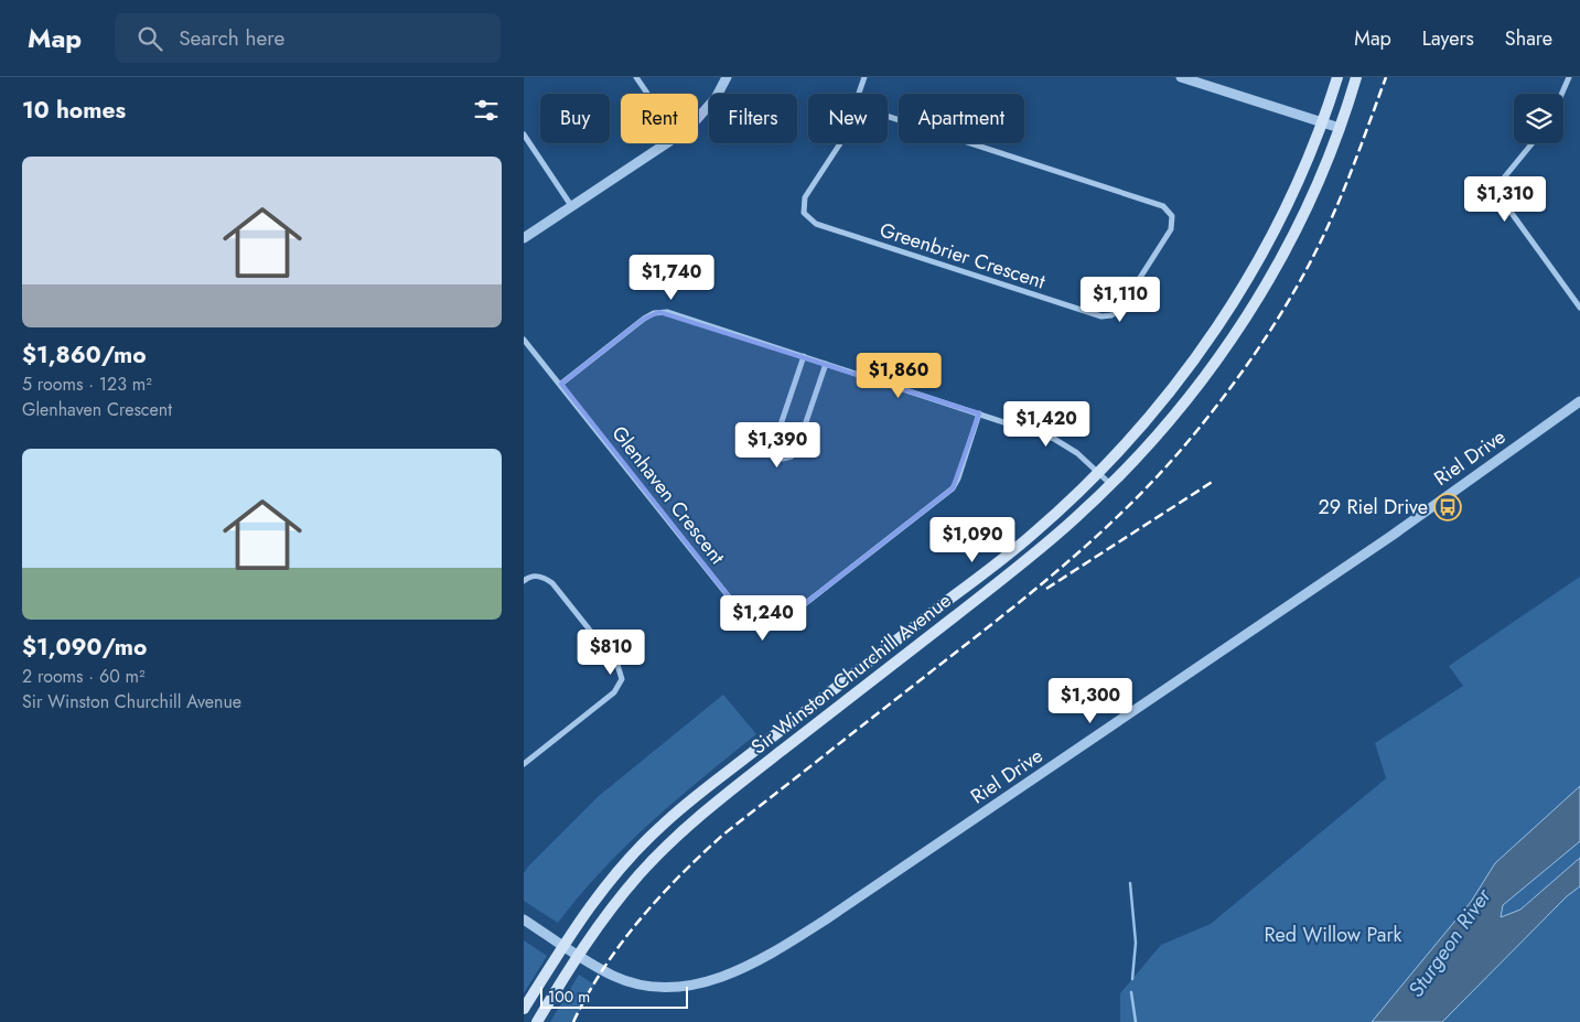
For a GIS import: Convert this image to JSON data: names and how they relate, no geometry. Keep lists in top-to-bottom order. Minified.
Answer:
{"streets":{"main road":["Sir Winston Churchill Avenue"],"street":["Greenbrier Crescent","Riel Drive","Glenhaven Crescent"]},"crossings":[["Riel Drive","Sir Winston Churchill Avenue"]],"water":["Sturgeon River"],"parks":["Red Willow Park"],"places":{"bus stop":["29 Riel Drive"]},"scale_bar":"100 m","page":{"header":"Map","search":"Search here","nav":["Map","Layers","Share"],"heading":"10 homes","chip":["Buy","Rent","Filters","New","Apartment"],"list":[{"name":"$1,860/mo","note":"5 rooms · 123 m² · Glenhaven Crescent"},{"name":"$1,090/mo","note":"2 rooms · 60 m² · Sir Winston Churchill Avenue"}],"price":["$1,310","$1,740","$1,110","$1,860","$1,420","$1,390","$1,090","$1,240","$810","$1,300"],"scale":"100 m"}}
